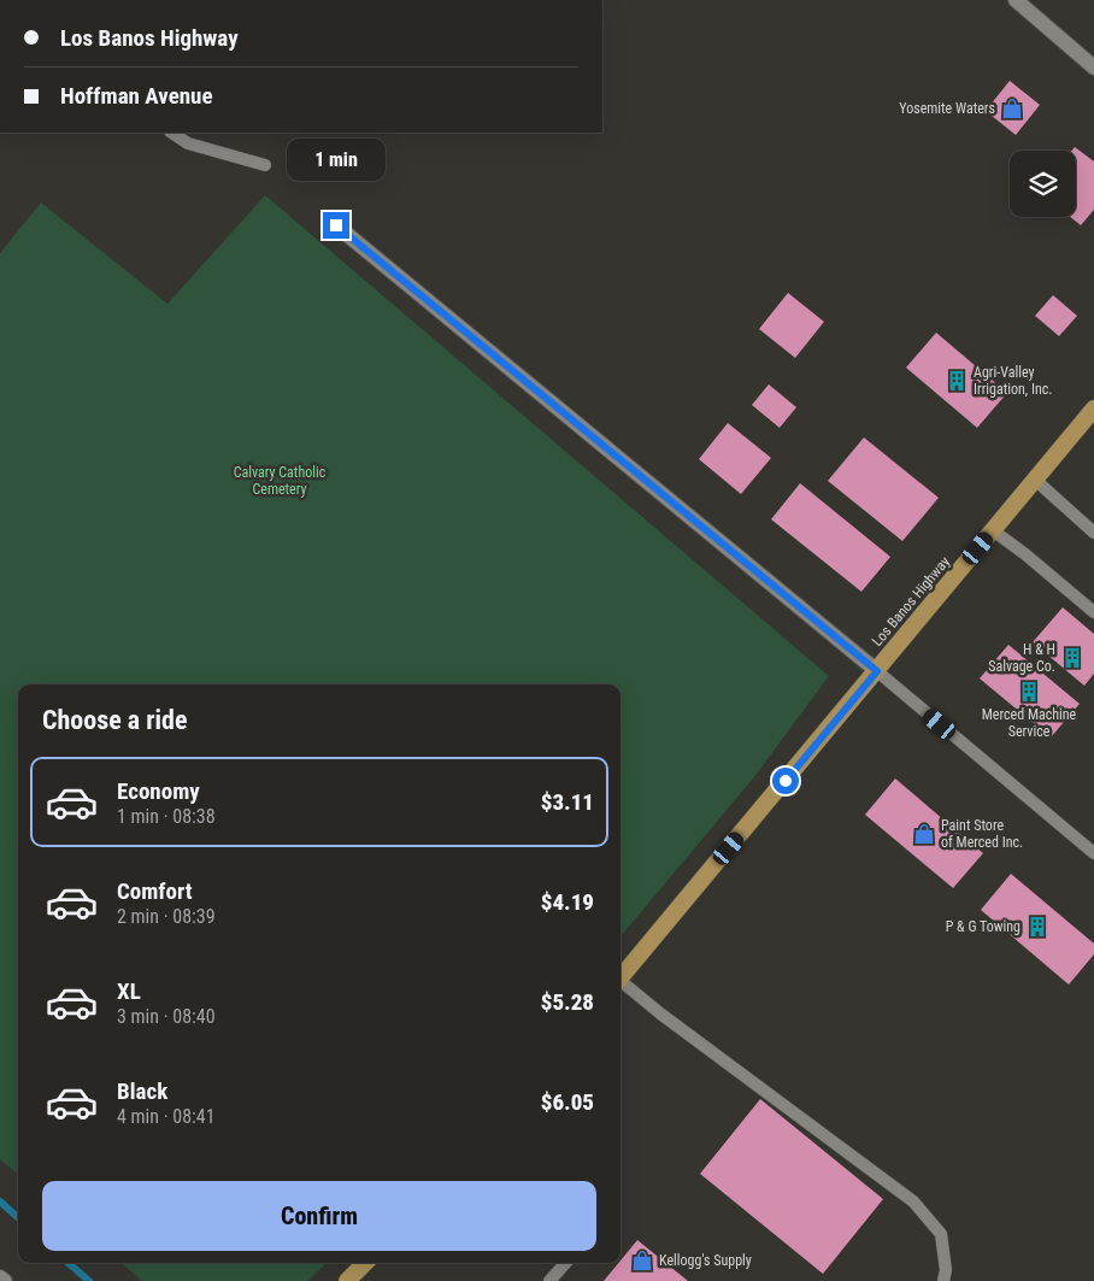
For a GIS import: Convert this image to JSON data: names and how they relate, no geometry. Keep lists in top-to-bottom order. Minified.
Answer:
{"streets":{"highway":["Los Banos Highway"]},"parks":["Calvary Catholic Cemetery"],"places":{"shop":["Yosemite Waters","Paint Store of Merced Inc.","Kellogg's Supply"],"building":["Agri-Valley Irrigation, Inc.","H & H Salvage Co.","Merced Machine Service","P & G Towing"]},"page":{"banner":["Los Banos Highway","Hoffman Avenue"],"bubble":"1 min","heading":"Choose a ride","list":[{"name":"Economy","note":"1 min · 08:38","value":"$3.11"},{"name":"Comfort","note":"2 min · 08:39","value":"$4.19"},{"name":"XL","note":"3 min · 08:40","value":"$5.28"},{"name":"Black","note":"4 min · 08:41","value":"$6.05"}],"buttons":"Confirm"}}
